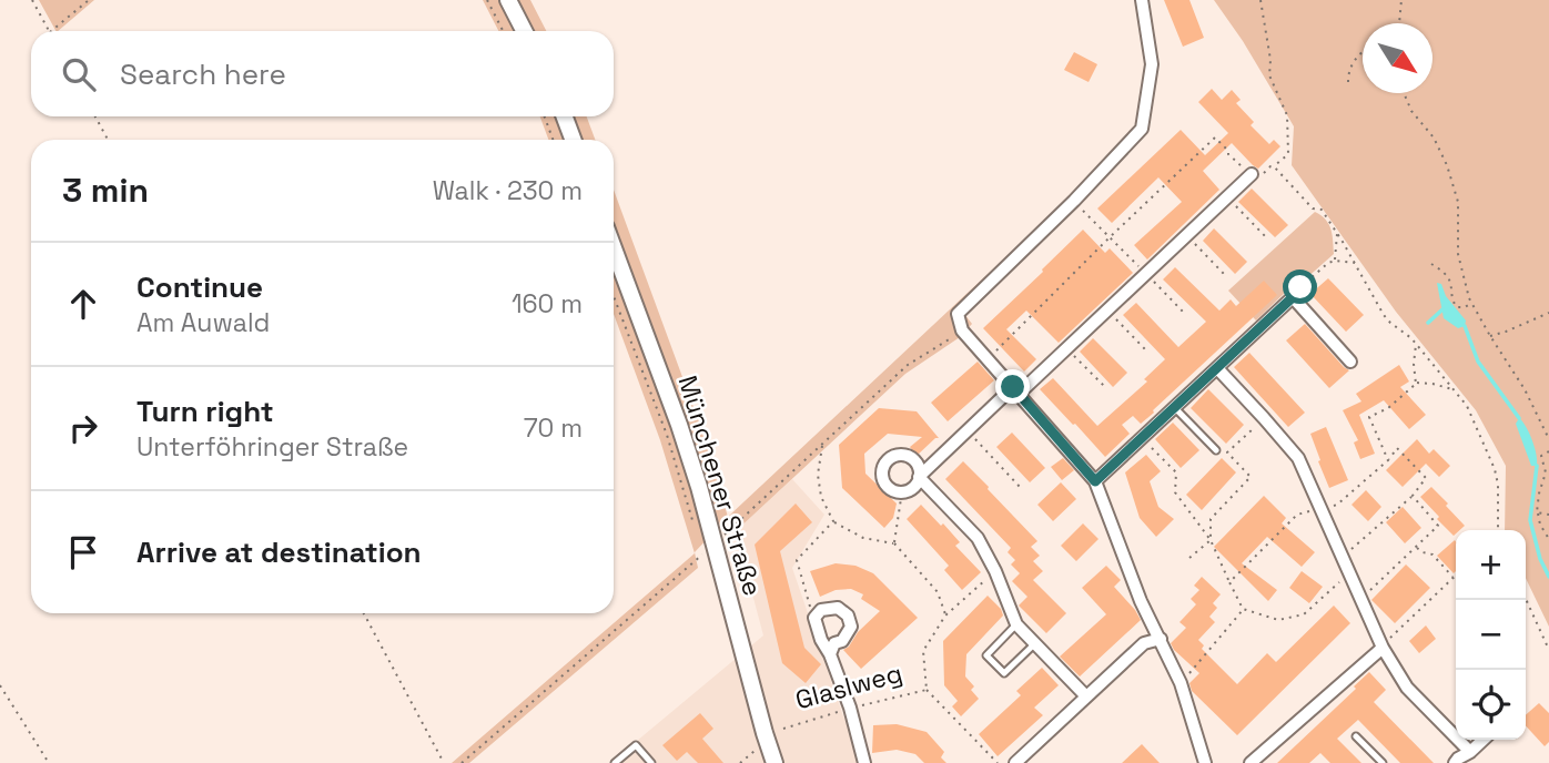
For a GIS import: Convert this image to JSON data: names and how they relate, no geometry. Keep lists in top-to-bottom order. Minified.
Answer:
{"streets":{"main road":["Münchener Straße"],"path":["Glaslweg"]},"north":"bottom right","page":{"search":"Search here","heading":["3 min","Walk · 230 m"],"list":[["Continue","Am Auwald","160 m"],["Turn right","Unterföhringer Straße","70 m"],"Arrive at destination"],"map_buttons":["+","−"]}}
